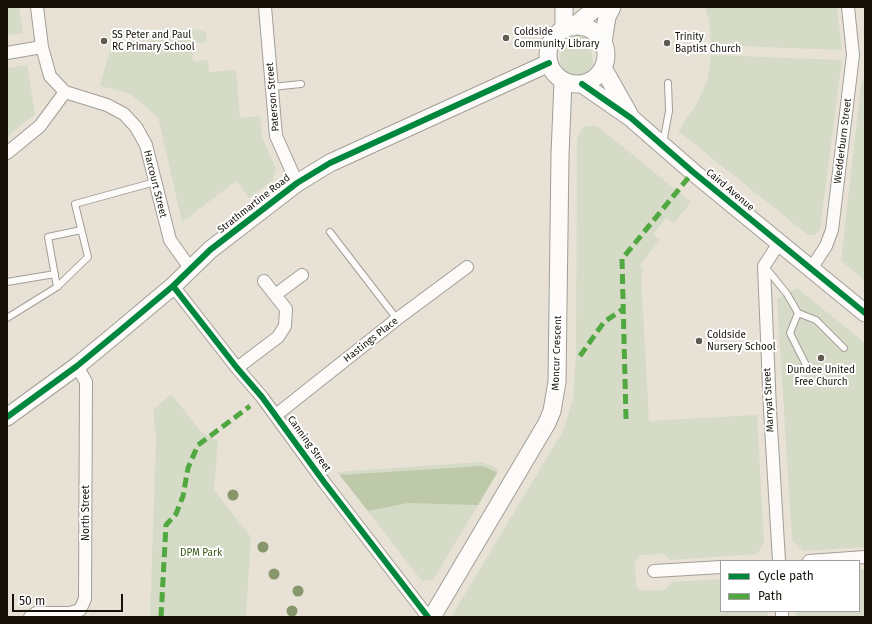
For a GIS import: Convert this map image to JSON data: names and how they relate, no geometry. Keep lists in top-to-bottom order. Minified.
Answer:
{"streets":{"street":["Paterson Street","Wedderburn Street","Harcourt Street","Caird Avenue","Strathmartine Road","Hastings Place","Moncur Crescent","Marryat Street","Canning Street","North Street"]},"crossings":[["Paterson Street","Strathmartine Road"],["Wedderburn Street","Caird Avenue"],["Harcourt Street","Strathmartine Road"],["Caird Avenue","Strathmartine Road"],["Caird Avenue","Moncur Crescent"],["Strathmartine Road","Moncur Crescent"],["Strathmartine Road","Canning Street"],["Strathmartine Road","North Street"],["Hastings Place","Canning Street"]],"parks":["DPM Park"],"places":["Coldside Community Library","SS Peter and Paul RC Primary School","Trinity Baptist Church","Coldside Nursery School","Dundee United Free Church"],"legend":["Cycle path","Path"],"scale_bar":"50 m"}
